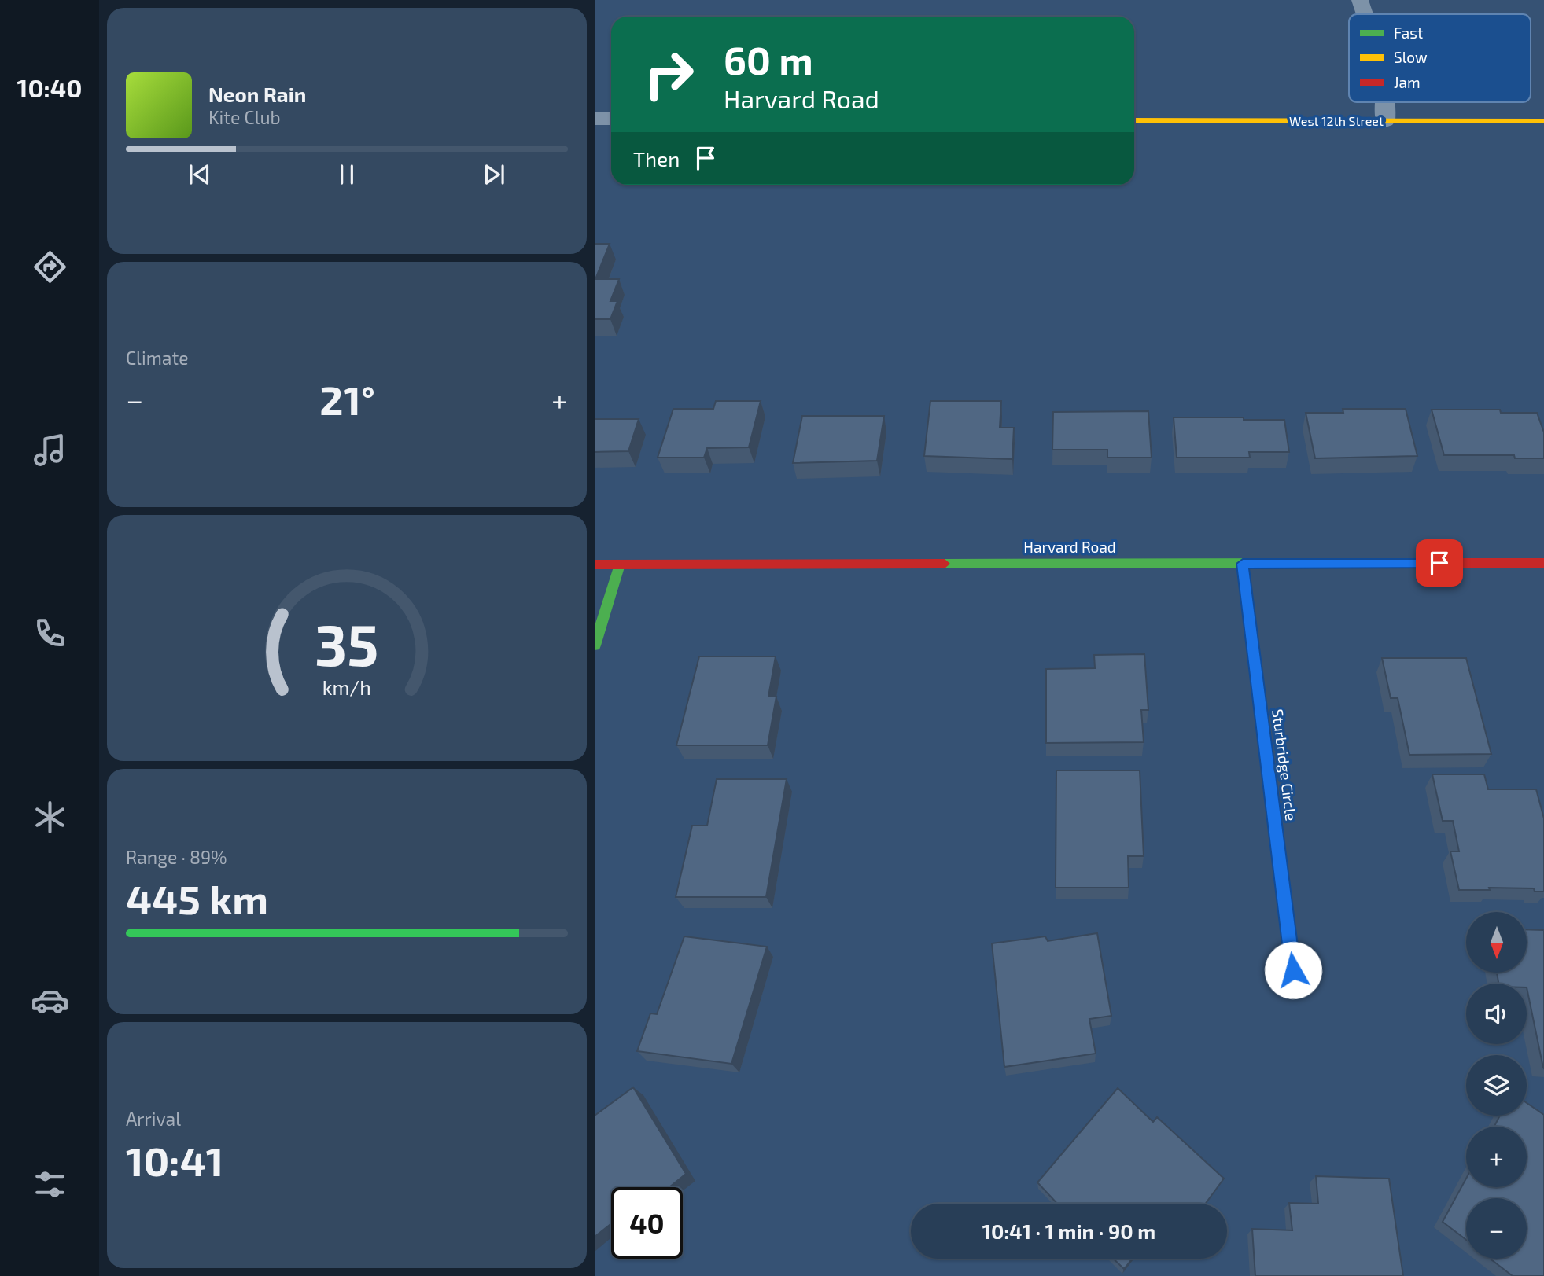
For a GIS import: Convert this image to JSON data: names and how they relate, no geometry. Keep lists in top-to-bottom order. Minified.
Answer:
{"streets":{"street":["West 12th Street","Harvard Road","Sturbridge Circle"]},"crossings":[["Harvard Road","Sturbridge Circle"]],"legend":["Fast","Slow","Jam"],"north":"bottom","page":{"tabs":"10:40","turn":["60 m","Harvard Road"],"song":["Neon Rain","Kite Club"],"then":"Then","tile":["Climate",["Range · 89%","445 km"],["Arrival","10:41"]],"heat":["−","21°","+"],"map_buttons":["+","−"],"limit":"40","trip":"10:41 · 1 min · 90 m","gauge":["35","km/h"]}}
